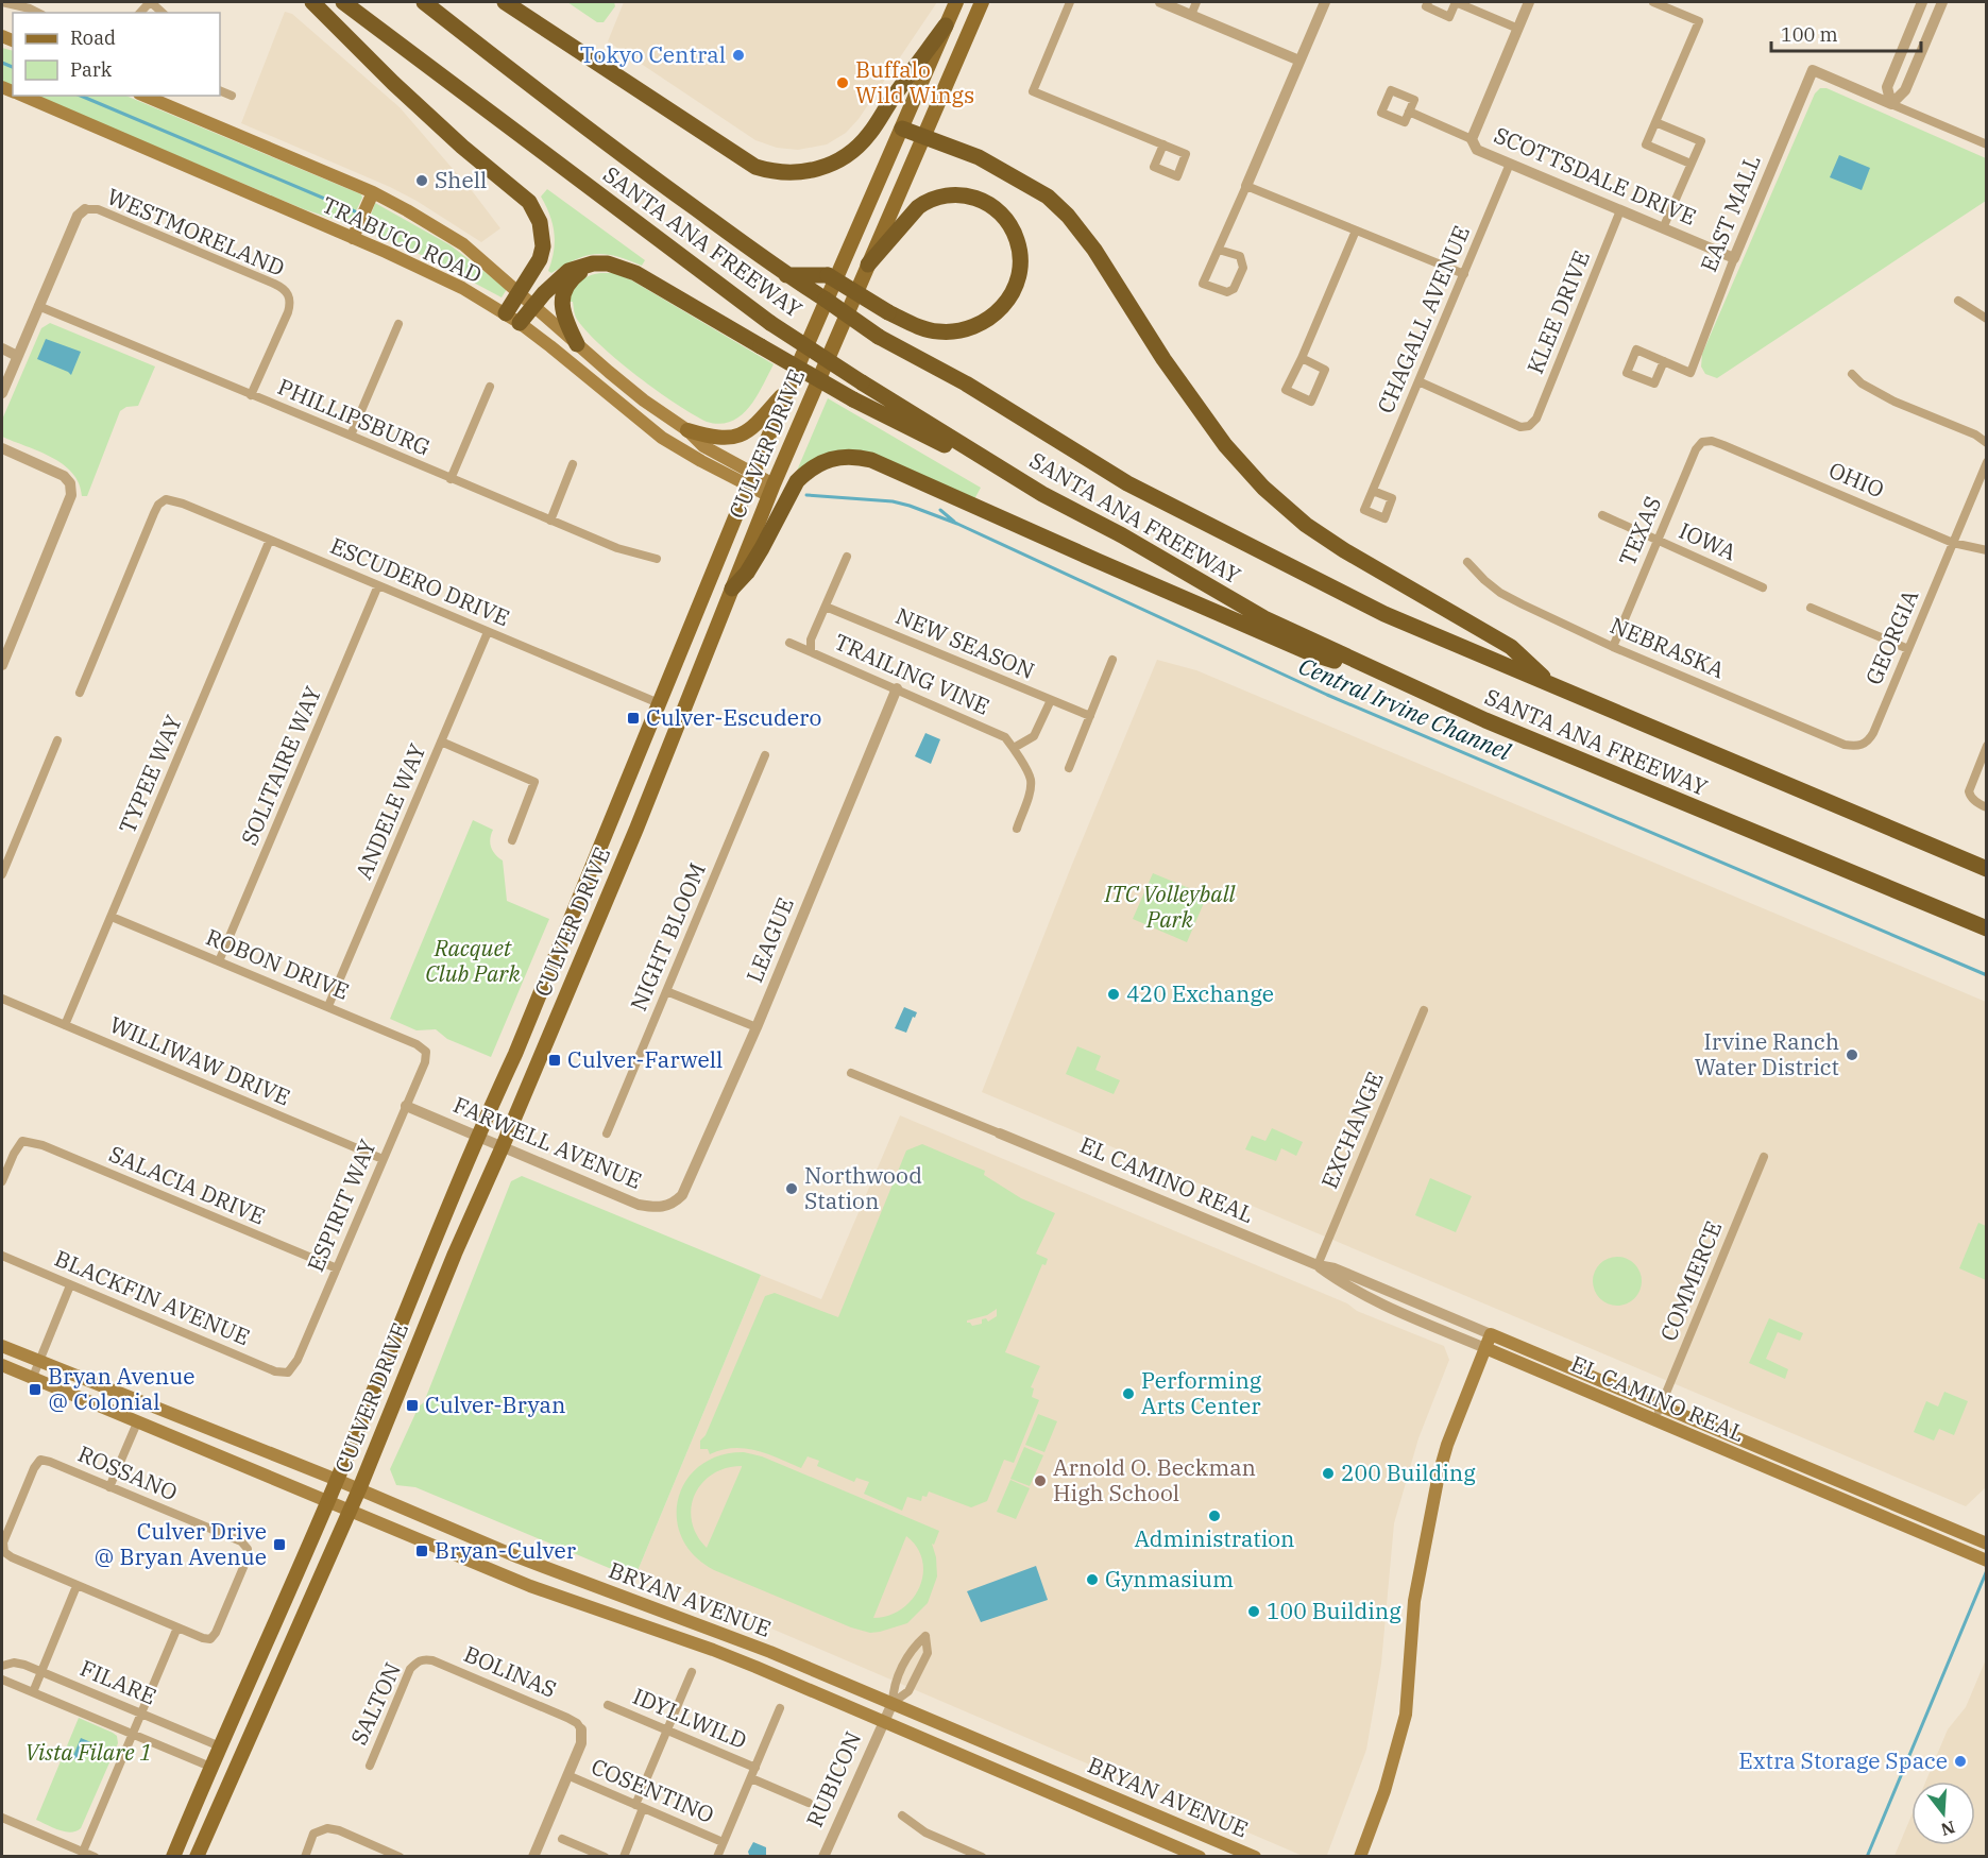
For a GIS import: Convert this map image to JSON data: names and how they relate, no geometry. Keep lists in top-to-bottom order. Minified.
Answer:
{"streets":{"highway":["SANTA ANA FREEWAY"],"main road":["TRABUCO ROAD","CULVER DRIVE","EL CAMINO REAL","BRYAN AVENUE"],"street":["SCOTTSDALE DRIVE","EAST MALL","WESTMORELAND","KLEE DRIVE","CHAGALL AVENUE","PHILLIPSBURG","OHIO","TEXAS","IOWA","ESCUDERO DRIVE","GEORGIA","NEW SEASON","NEBRASKA","TRAILING VINE","SOLITAIRE WAY","TYPEE WAY","ANDELE WAY","NIGHT BLOOM","LEAGUE","ROBON DRIVE","WILLIWAW DRIVE","EXCHANGE","FARWELL AVENUE","SALACIA DRIVE","ESPIRIT WAY","COMMERCE","BLACKFIN AVENUE","ROSSANO","BOLINAS","FILARE","SALTON","IDYLLWILD","RUBICON","COSENTINO"]},"crossings":[["SCOTTSDALE DRIVE","EAST MALL"],["SCOTTSDALE DRIVE","KLEE DRIVE"],["SCOTTSDALE DRIVE","CHAGALL AVENUE"],["WESTMORELAND","PHILLIPSBURG"],["TRABUCO ROAD","CULVER DRIVE"],["KLEE DRIVE","CHAGALL AVENUE"],["CULVER DRIVE","ESCUDERO DRIVE"],["CULVER DRIVE","FARWELL AVENUE"],["CULVER DRIVE","BRYAN AVENUE"],["CULVER DRIVE","FILARE"],["OHIO","TEXAS"],["OHIO","GEORGIA"],["TEXAS","IOWA"],["TEXAS","NEBRASKA"],["ESCUDERO DRIVE","SOLITAIRE WAY"],["ESCUDERO DRIVE","TYPEE WAY"],["ESCUDERO DRIVE","ANDELE WAY"],["GEORGIA","NEBRASKA"],["TRAILING VINE","LEAGUE"],["SOLITAIRE WAY","ROBON DRIVE"],["TYPEE WAY","ROBON DRIVE"],["TYPEE WAY","WILLIWAW DRIVE"],["ANDELE WAY","ROBON DRIVE"],["LEAGUE","FARWELL AVENUE"],["ROBON DRIVE","ESPIRIT WAY"],["WILLIWAW DRIVE","ESPIRIT WAY"],["EXCHANGE","EL CAMINO REAL"],["FARWELL AVENUE","ESPIRIT WAY"],["EL CAMINO REAL","COMMERCE"],["SALACIA DRIVE","ESPIRIT WAY"],["ESPIRIT WAY","BLACKFIN AVENUE"],["BRYAN AVENUE","RUBICON"],["BOLINAS","SALTON"]],"water":["Central Irvine Channel"],"parks":["ITC Volleyball Park","Racquet Club Park","Vista Filare 1"],"places":{"other":["Tokyo Central","Buffalo Wild Wings","Shell","420 Exchange","Irvine Ranch Water District","Northwood Station","Performing Arts Center","200 Building","Arnold O. Beckman High School","Administration","Gynmasium","100 Building","Extra Storage Space"],"transit":["Culver-Escudero","Culver-Farwell","Bryan Avenue @ Colonial","Culver-Bryan","Culver Drive @ Bryan Avenue","Bryan-Culver"]},"legend":["Road","Park"],"scale_bar":"100 m","north":"bottom"}
